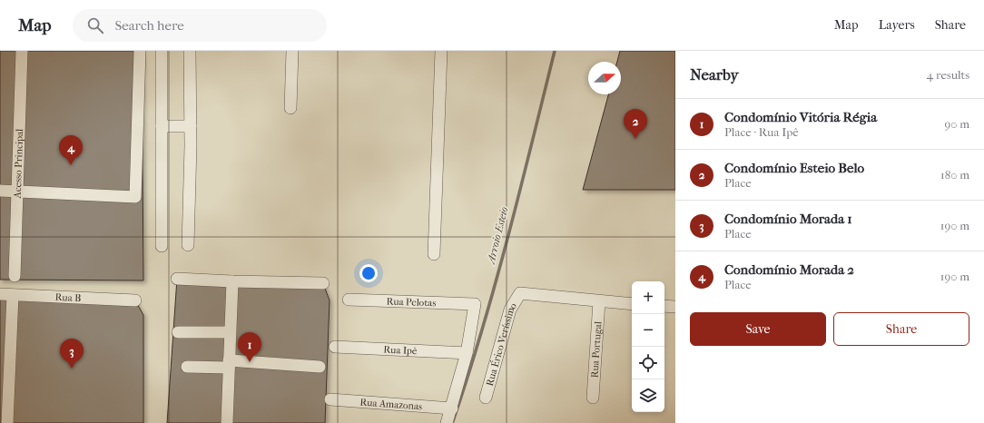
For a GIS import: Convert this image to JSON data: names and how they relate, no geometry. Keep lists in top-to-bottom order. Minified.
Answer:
{"streets":{"street":["Acesso Principal","Rua B","Rua Pelotas","Rua Érico Veríssimo","Rua Ipê","Rua Portugal","Rua Amazonas"]},"crossings":[["Rua Pelotas","Rua Ipê"],["Rua Érico Veríssimo","Rua Portugal"]],"water":["Arroio Esteio"],"north":"right","page":{"header":"Map","search":"Search here","nav":["Map","Layers","Share"],"heading":["Nearby","4 results"],"list":[{"mark":"1","name":"Condomínio Vitória Régia","note":"Place · Rua Ipê","value":"90 m"},{"mark":"2","name":"Condomínio Esteio Belo","note":"Place","value":"180 m"},{"mark":"3","name":"Condomínio Morada 1","note":"Place","value":"190 m"},{"mark":"4","name":"Condomínio Morada 2","note":"Place","value":"190 m"}],"pins":["2","4","1","3"],"map_buttons":["+","−"],"buttons":["Save","Share"]}}
